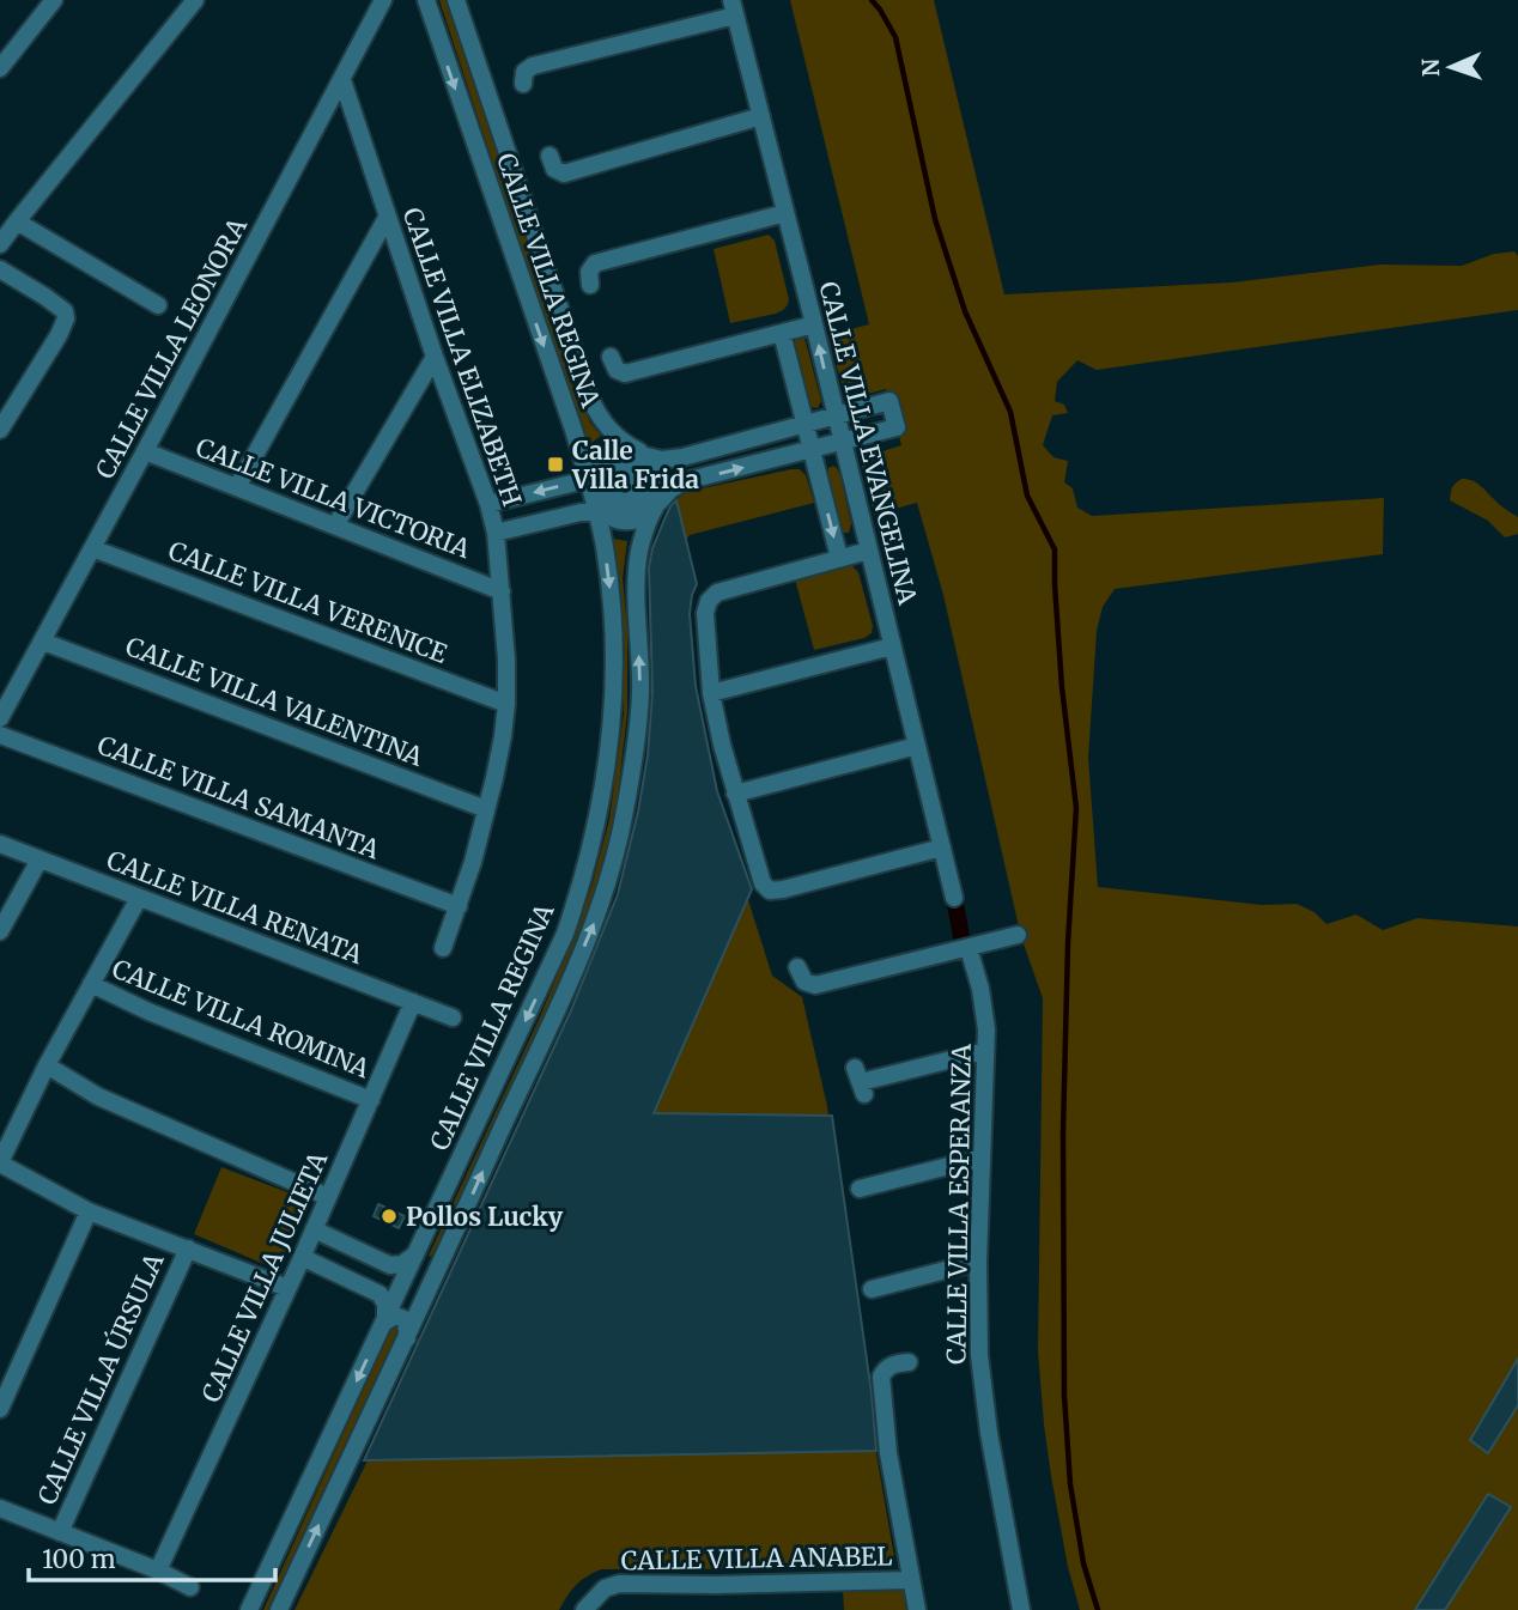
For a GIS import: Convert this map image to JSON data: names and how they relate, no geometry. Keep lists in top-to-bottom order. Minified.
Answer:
{"streets":{"street":["CALLE VILLA REGINA","CALLE VILLA LEONORA","CALLE VILLA ELIZABETH","CALLE VILLA EVANGELINA","CALLE VILLA VICTORIA","CALLE VILLA VERENICE","CALLE VILLA VALENTINA","CALLE VILLA SAMANTA","CALLE VILLA RENATA","CALLE VILLA ROMINA","CALLE VILLA ESPERANZA","CALLE VILLA JULIETA","CALLE VILLA ÚRSULA","CALLE VILLA ANABEL"]},"crossings":[["CALLE VILLA LEONORA","CALLE VILLA ELIZABETH"],["CALLE VILLA LEONORA","CALLE VILLA VICTORIA"],["CALLE VILLA LEONORA","CALLE VILLA VERENICE"],["CALLE VILLA LEONORA","CALLE VILLA VALENTINA"],["CALLE VILLA ELIZABETH","CALLE VILLA VICTORIA"],["CALLE VILLA ELIZABETH","CALLE VILLA VERENICE"],["CALLE VILLA ELIZABETH","CALLE VILLA VALENTINA"],["CALLE VILLA ELIZABETH","CALLE VILLA SAMANTA"],["CALLE VILLA RENATA","CALLE VILLA JULIETA"],["CALLE VILLA ROMINA","CALLE VILLA JULIETA"]],"places":{"transit":["Calle Villa Frida"],"other":["Pollos Lucky"]},"scale_bar":"100 m","north":"left"}
